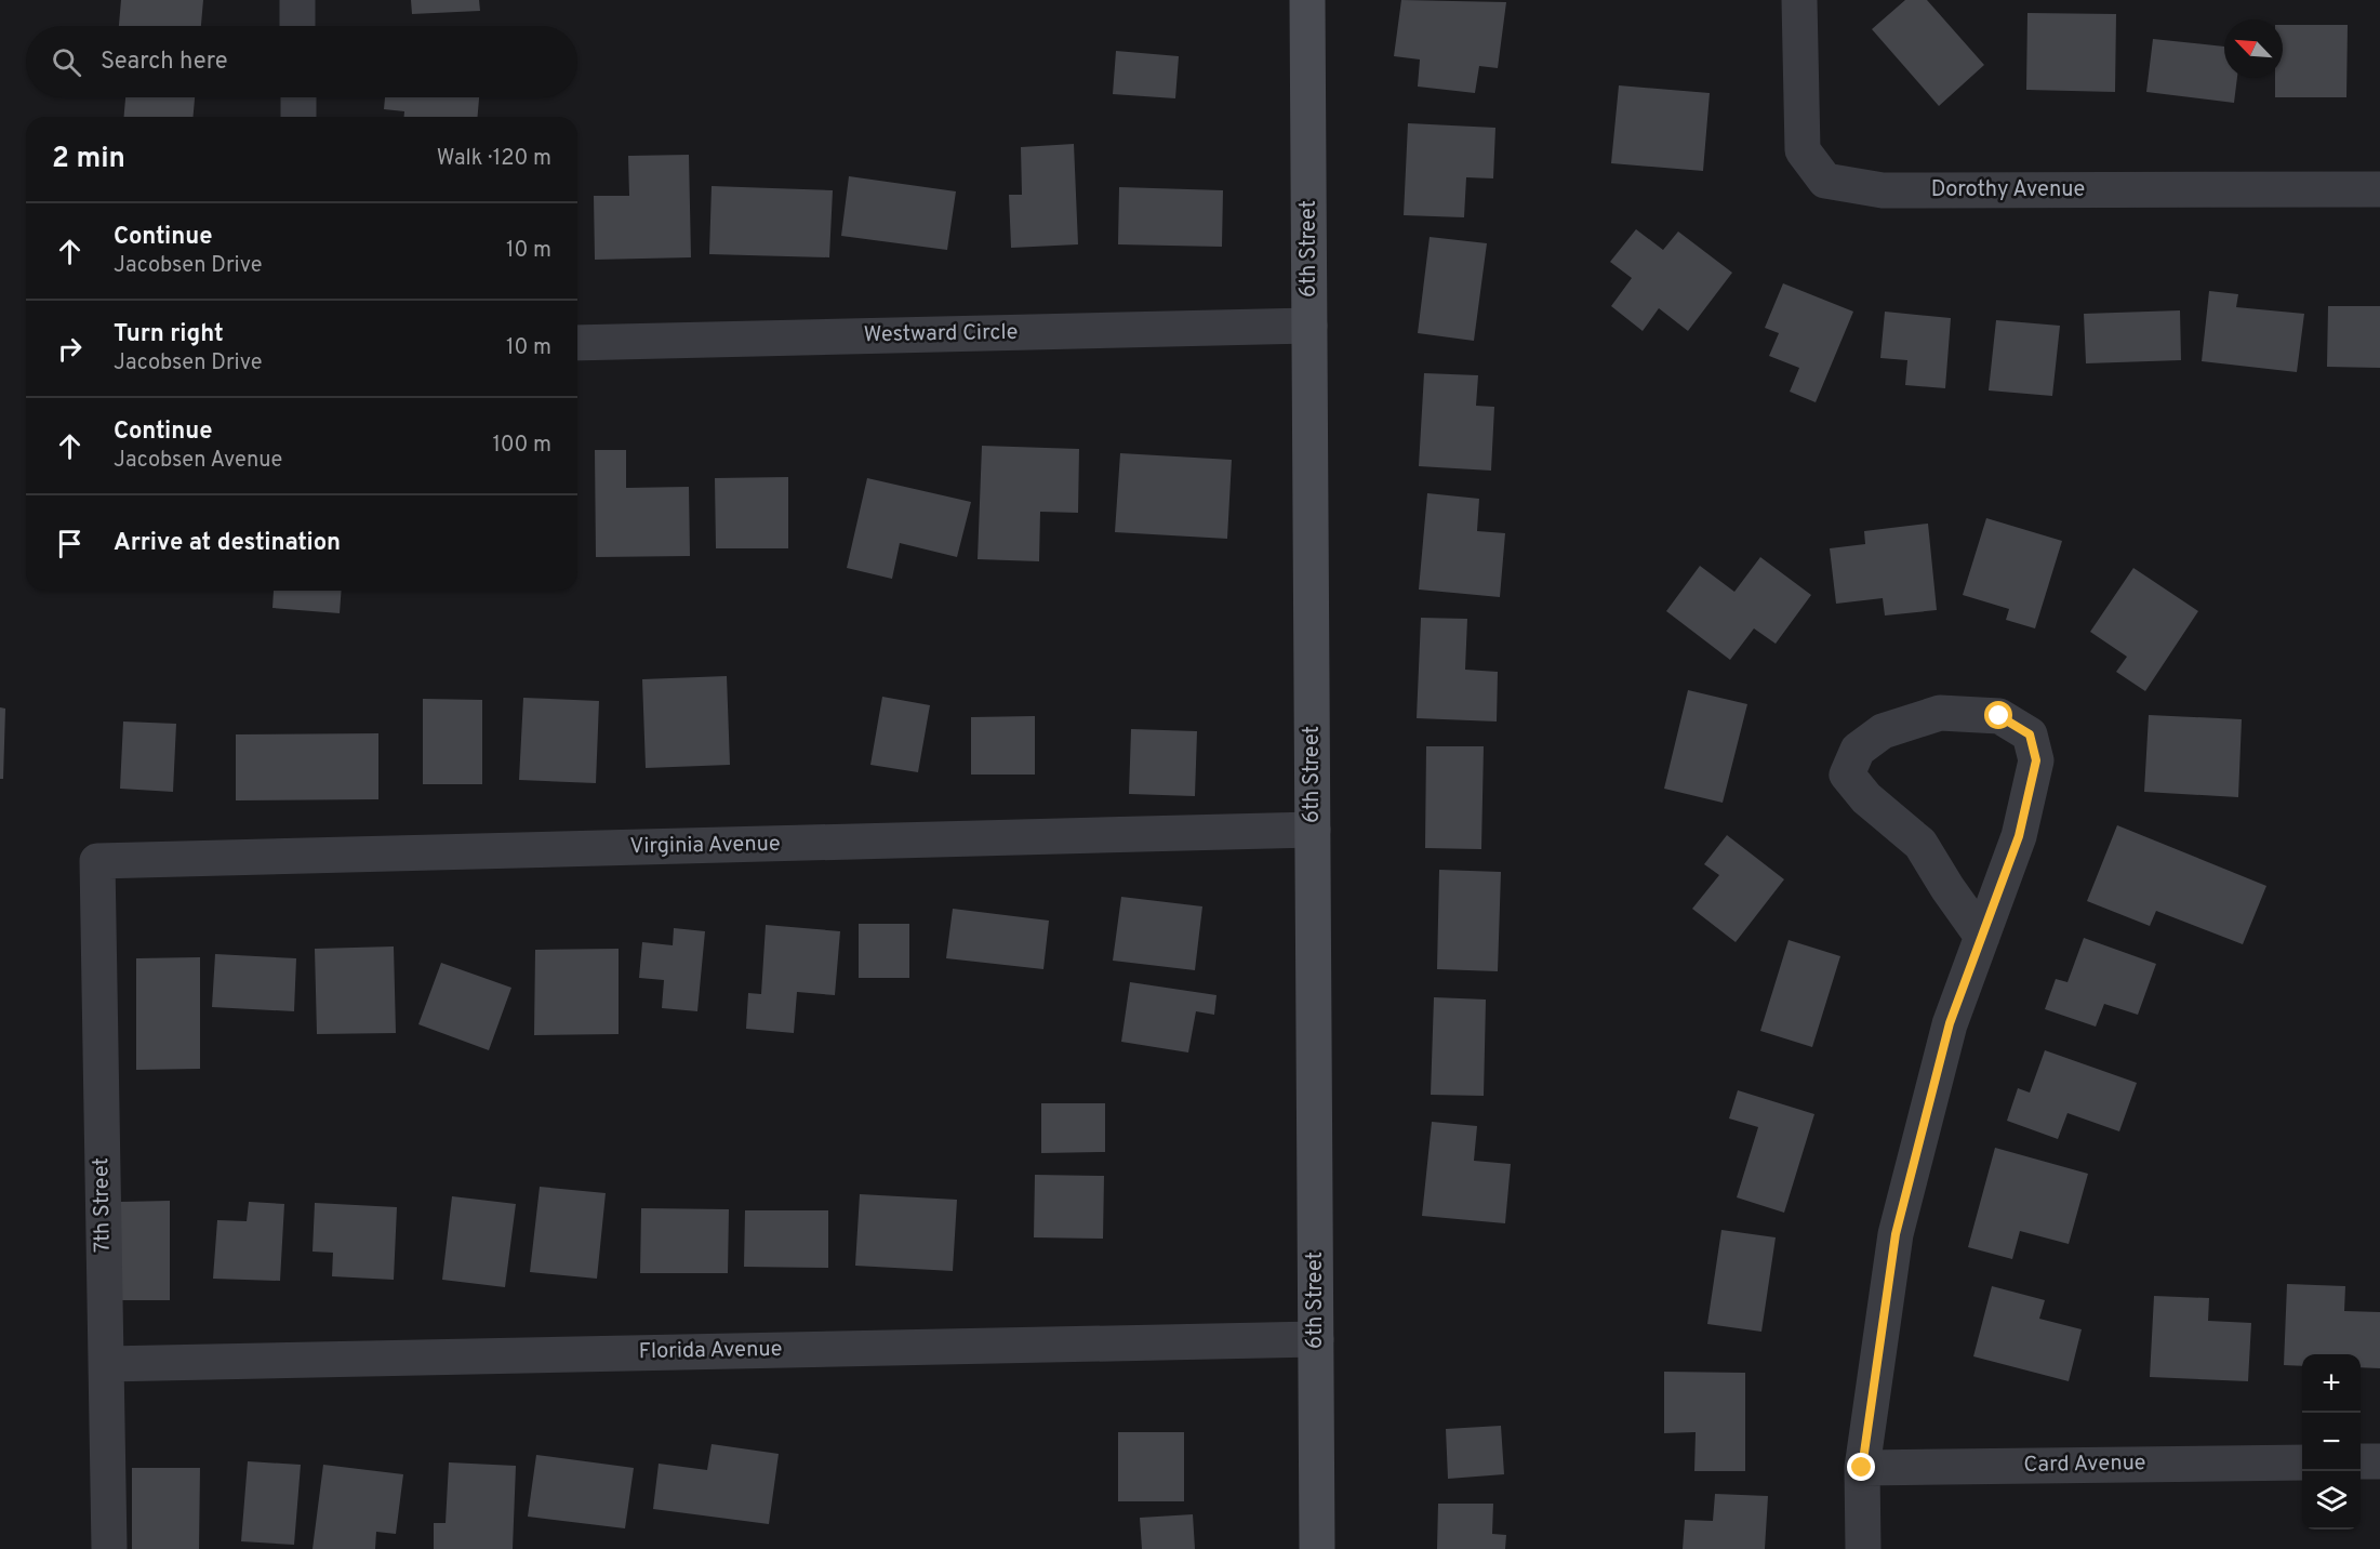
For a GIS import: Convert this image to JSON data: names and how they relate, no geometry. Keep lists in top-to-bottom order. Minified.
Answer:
{"streets":{"street":["Dorothy Avenue","6th Street","Westward Circle","Virginia Avenue","7th Street","Florida Avenue","Card Avenue"]},"crossings":[["6th Street","Westward Circle"],["6th Street","Virginia Avenue"],["6th Street","Florida Avenue"],["Virginia Avenue","7th Street"],["7th Street","Florida Avenue"]],"north":"top left","page":{"search":"Search here","heading":["2 min","Walk · 120 m"],"list":[["Continue","Jacobsen Drive","10 m"],["Turn right","Jacobsen Drive","10 m"],["Continue","Jacobsen Avenue","100 m"],"Arrive at destination"],"map_buttons":["+","−"]}}
